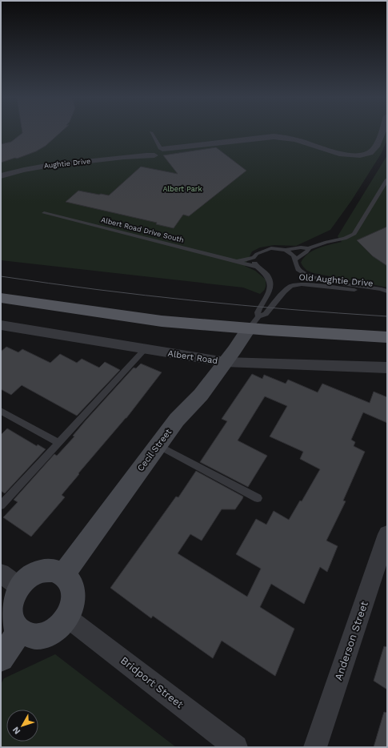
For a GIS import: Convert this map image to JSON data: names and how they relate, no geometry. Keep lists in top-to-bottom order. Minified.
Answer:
{"streets":{"street":["Aughtie Drive","Albert Road","Cecil Street","Anderson Street","Bridport Street"],"lane":["Albert Road Drive South","Old Aughtie Drive"]},"crossings":[["Albert Road Drive South","Old Aughtie Drive"],["Old Aughtie Drive","Cecil Street"],["Albert Road","Cecil Street"],["Cecil Street","Bridport Street"]],"parks":["Albert Park"],"north":"bottom left"}
